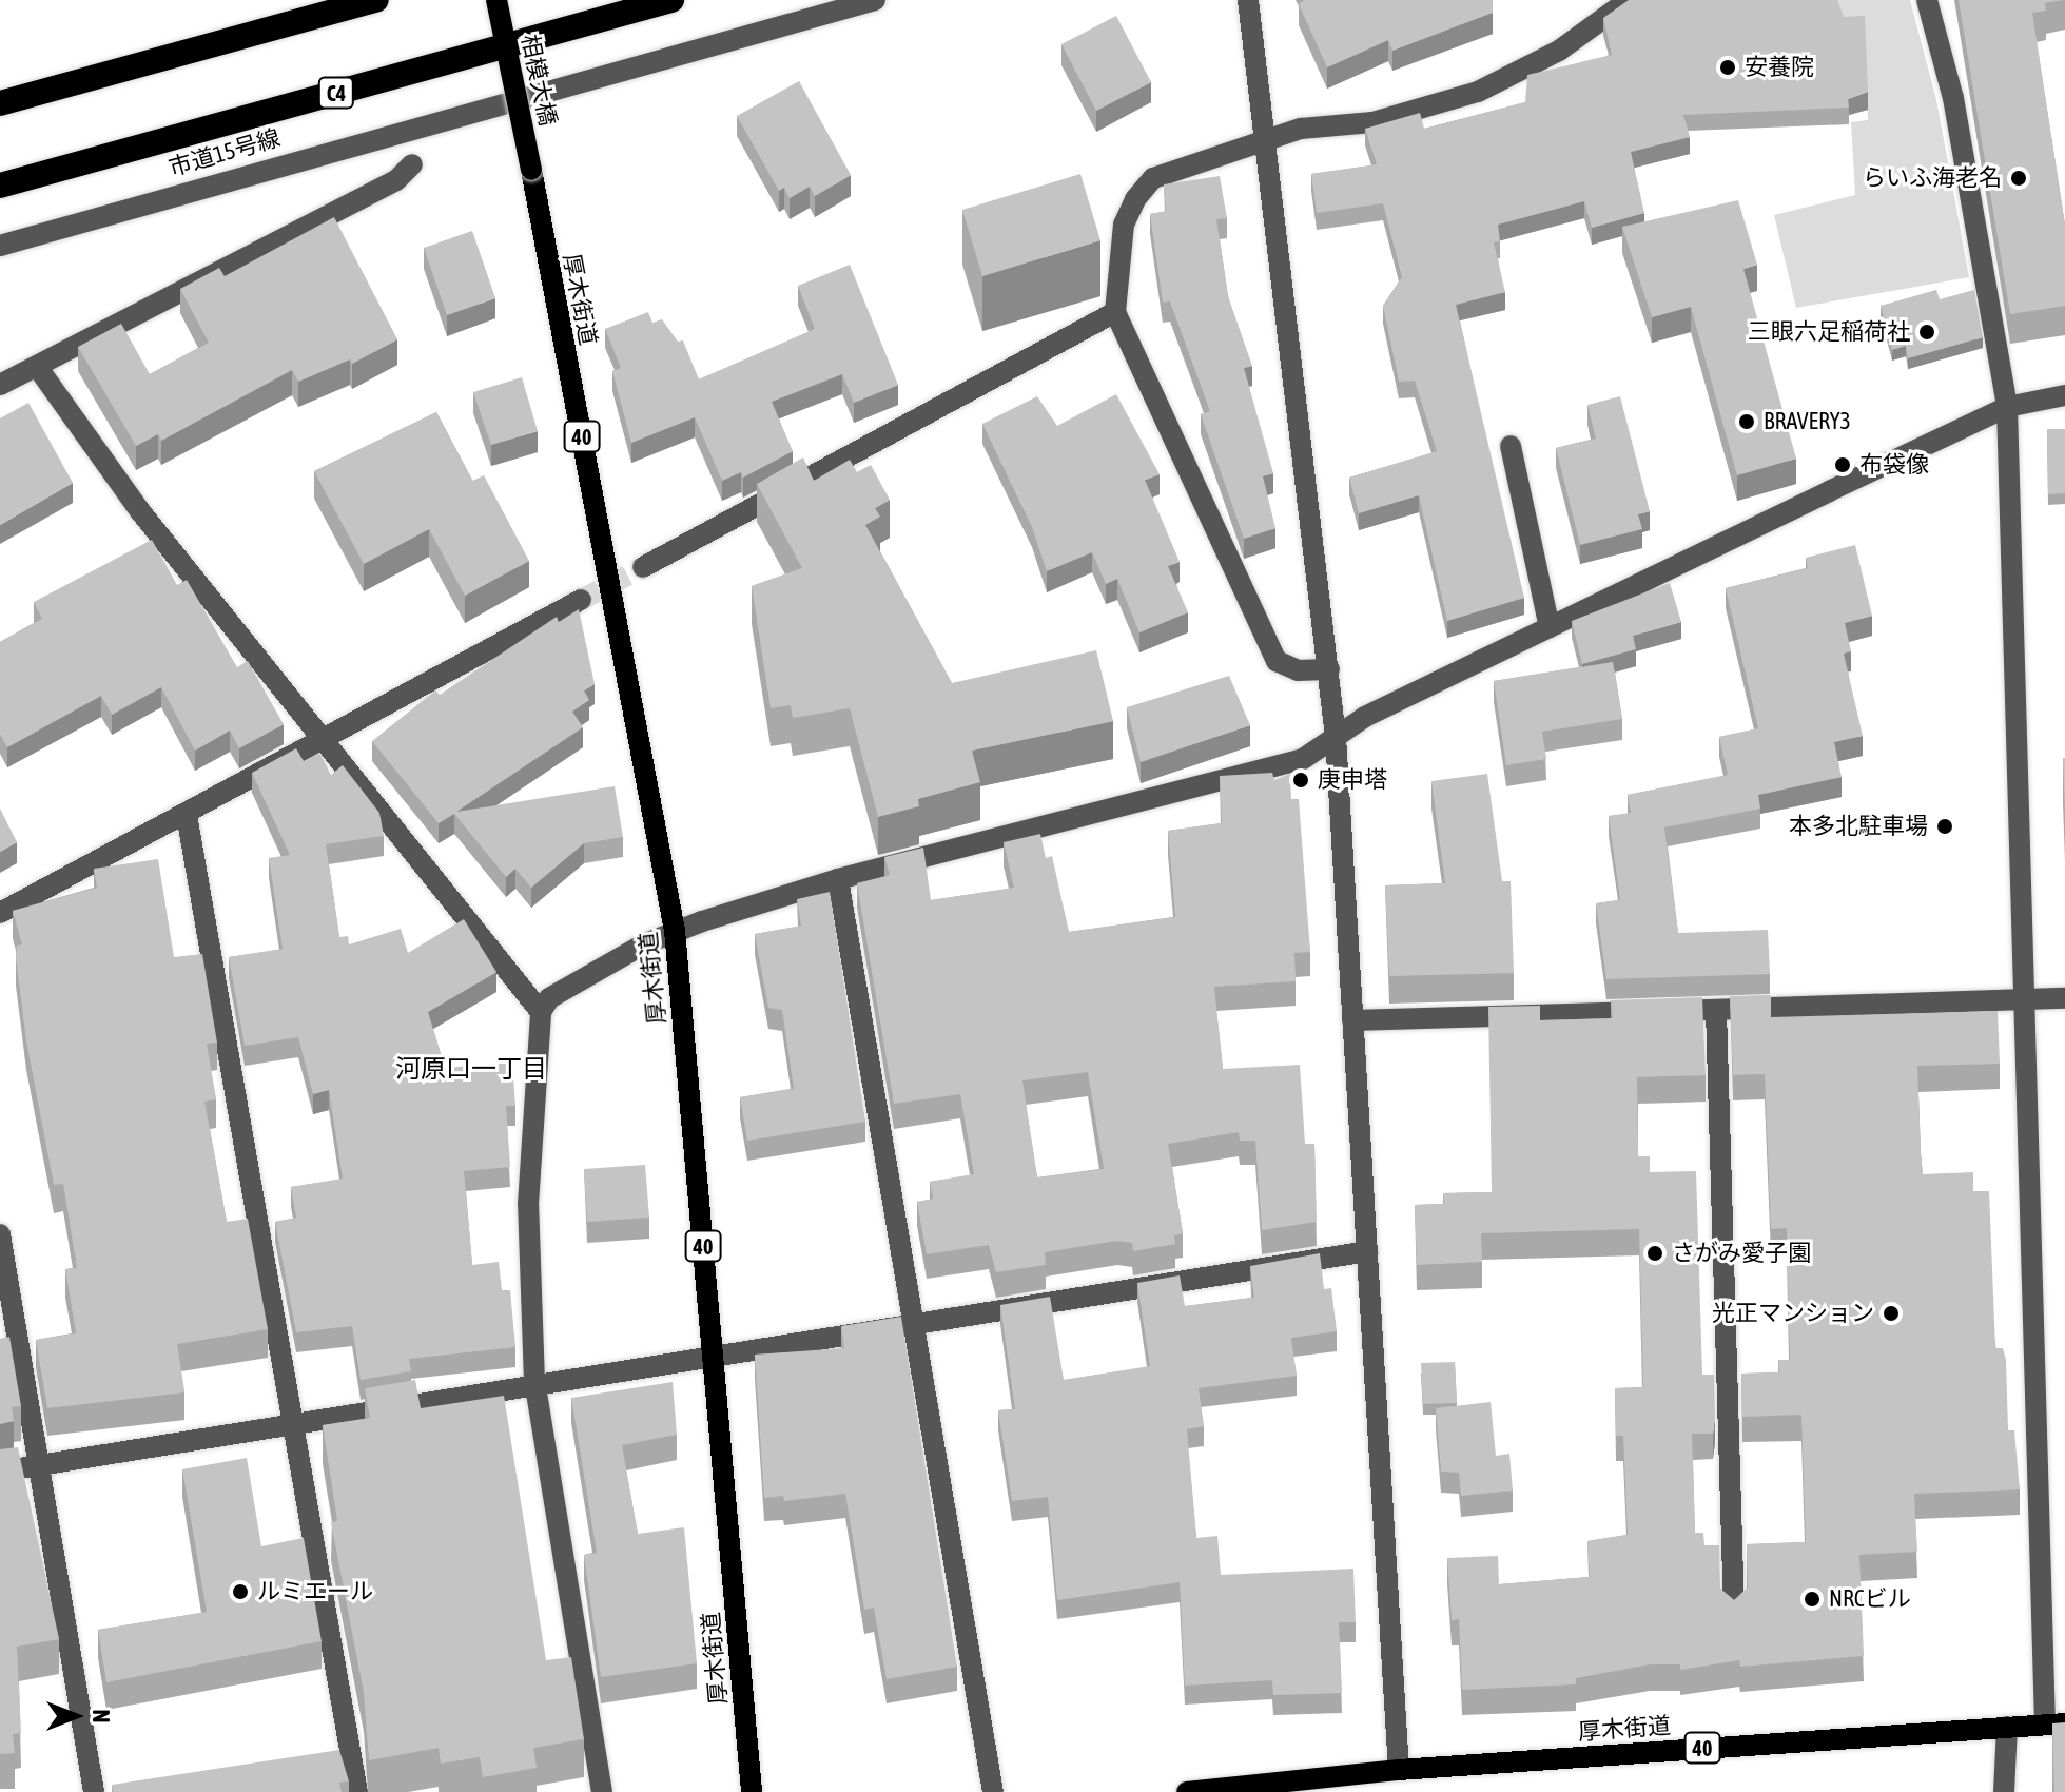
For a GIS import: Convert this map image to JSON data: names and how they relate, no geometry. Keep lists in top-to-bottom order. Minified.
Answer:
{"streets":{"highway":["C4"],"main road":["相模大橋","厚木街道","40"],"street":["市道15号線"]},"crossings":[["相模大橋","厚木街道"]],"districts":["河原口一丁目"],"places":["安養院","らいふ海老名","三眼六足稲荷社","BRAVERY3","布袋像","庚申塔","本多北駐車場","さがみ愛子園","光正マンション","ルミエール","NRCビル"],"north":"right"}
